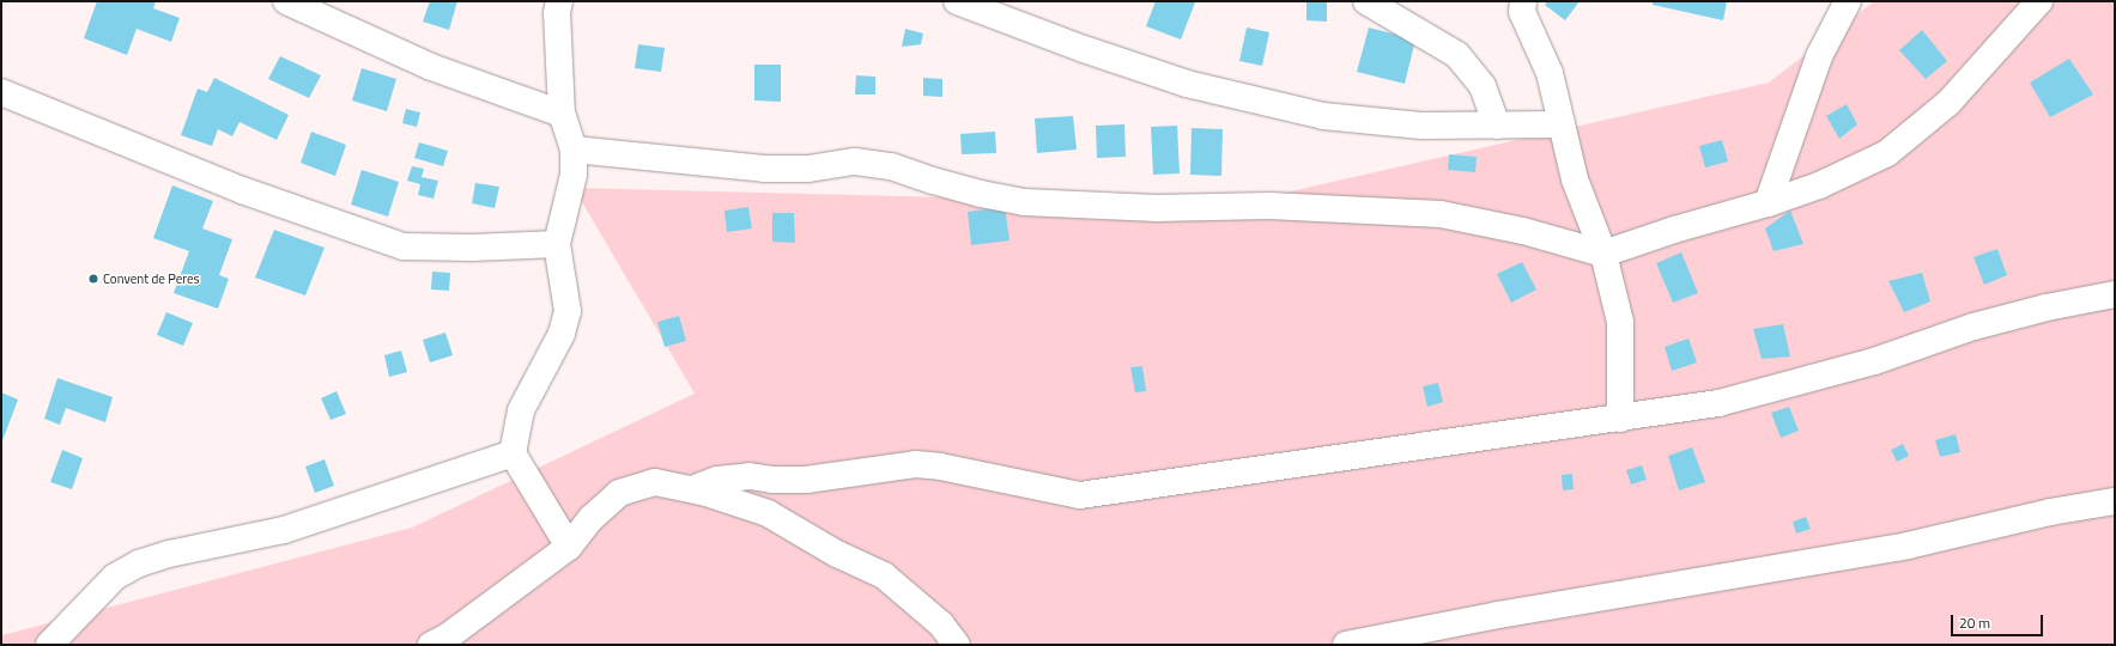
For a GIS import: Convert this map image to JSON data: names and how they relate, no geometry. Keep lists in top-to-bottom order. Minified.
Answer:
{"places":["Convent de Peres"],"scale_bar":"20 m"}
